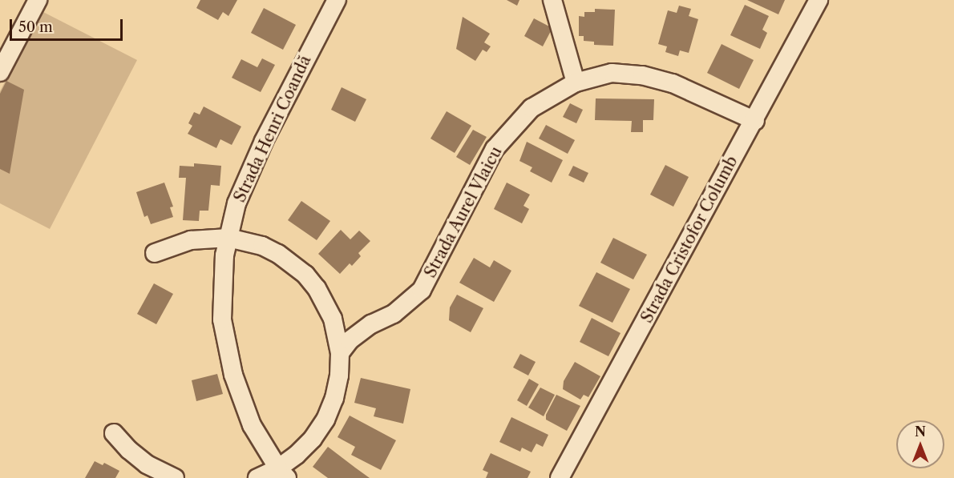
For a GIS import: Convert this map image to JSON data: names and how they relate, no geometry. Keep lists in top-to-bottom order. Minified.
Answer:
{"streets":{"street":["Strada Henri Coandă","Strada Aurel Vlaicu","Strada Cristofor Columb"]},"crossings":[["Strada Aurel Vlaicu","Strada Cristofor Columb"]],"scale_bar":"50 m","north":"top"}
